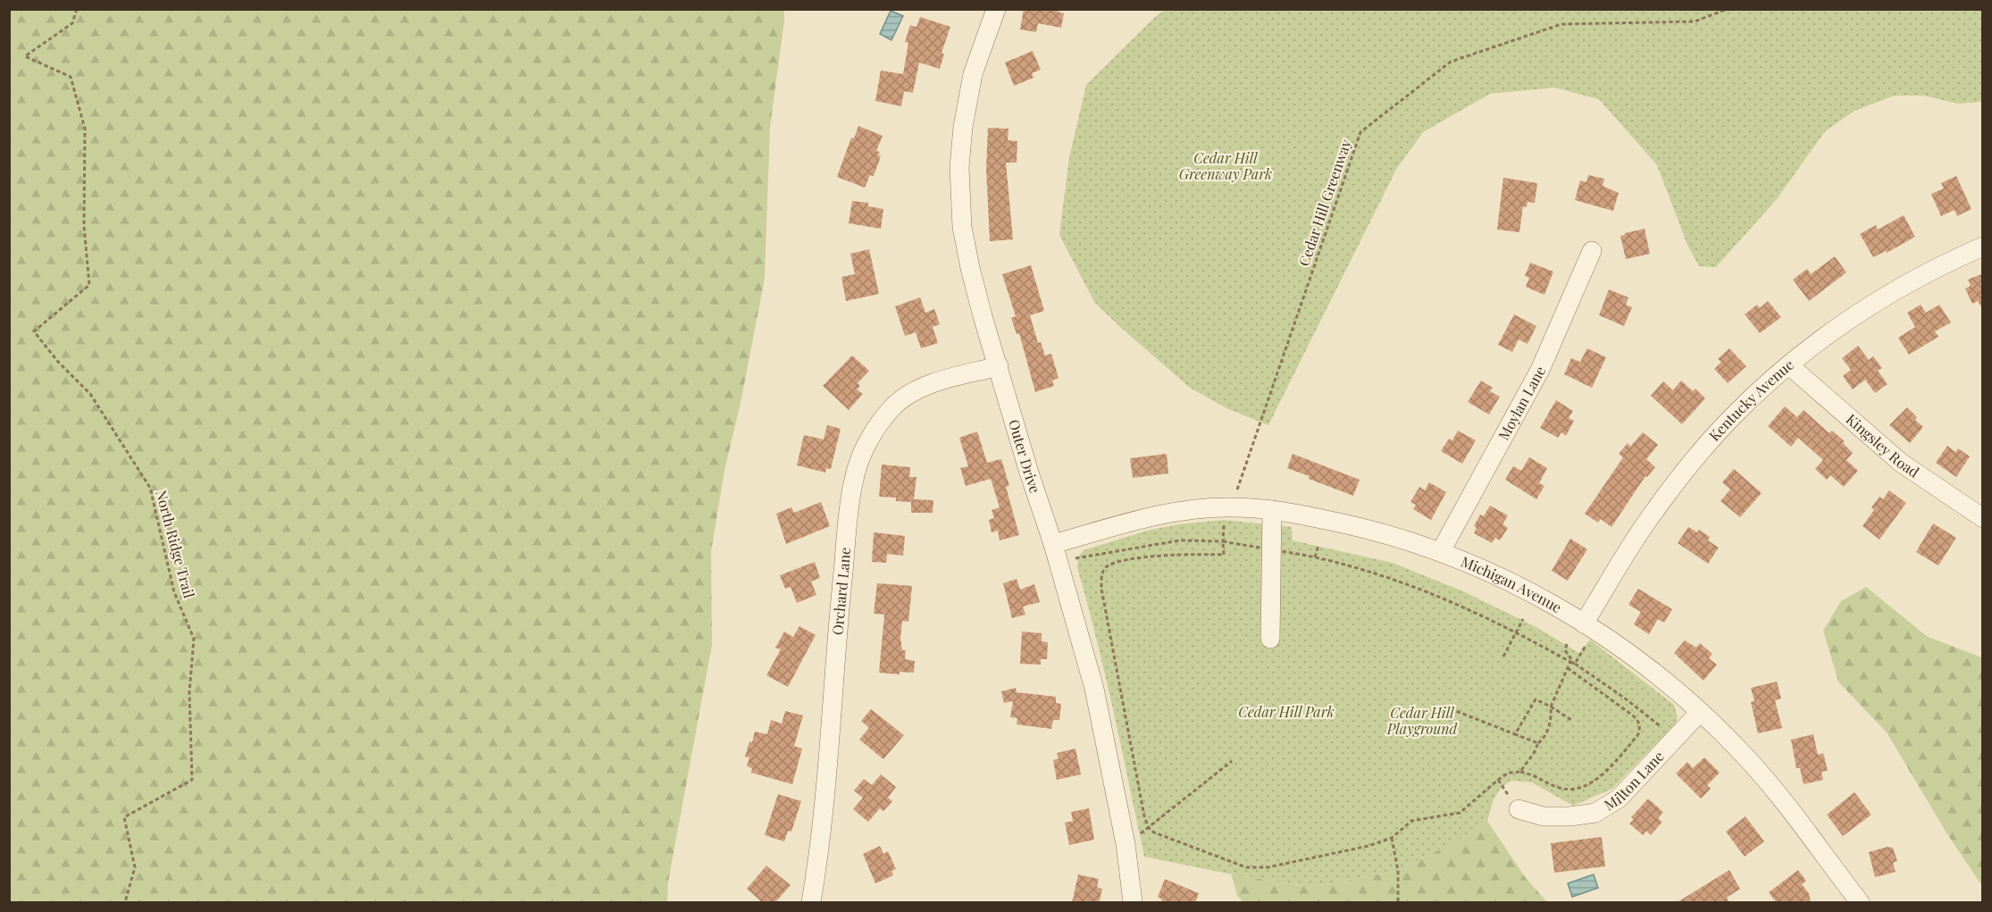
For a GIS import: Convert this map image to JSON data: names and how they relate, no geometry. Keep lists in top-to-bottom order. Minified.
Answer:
{"streets":{"street":["Kentucky Avenue","Moylan Lane","Kingsley Road","Outer Drive","Michigan Avenue","Orchard Lane","Milton Lane"],"path":["Cedar Hill Greenway","North Ridge Trail"]},"crossings":[["Cedar Hill Greenway","Michigan Avenue"],["Kentucky Avenue","Kingsley Road"],["Kentucky Avenue","Michigan Avenue"],["Moylan Lane","Michigan Avenue"],["Outer Drive","Michigan Avenue"],["Outer Drive","Orchard Lane"],["Michigan Avenue","Milton Lane"]],"parks":["Cedar Hill Greenway Park","Cedar Hill Park","Cedar Hill Playground"]}
